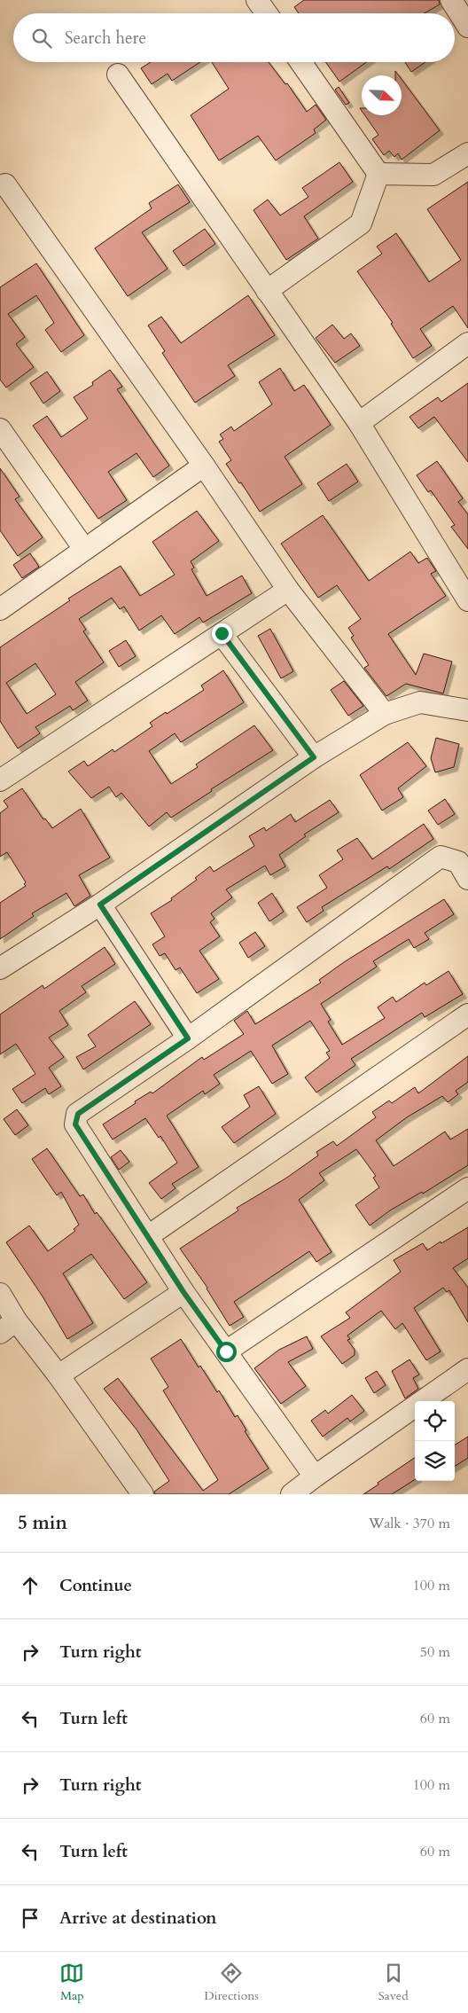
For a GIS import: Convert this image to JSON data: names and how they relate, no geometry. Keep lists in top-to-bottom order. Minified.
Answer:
{"north":"bottom right","page":{"search":"Search here","heading":["5 min","Walk · 370 m"],"list":[["Continue","100 m"],["Turn right","50 m"],["Turn left","60 m"],["Turn right","100 m"],["Turn left","60 m"],"Arrive at destination"],"nav":["Map","Directions","Saved"]}}
